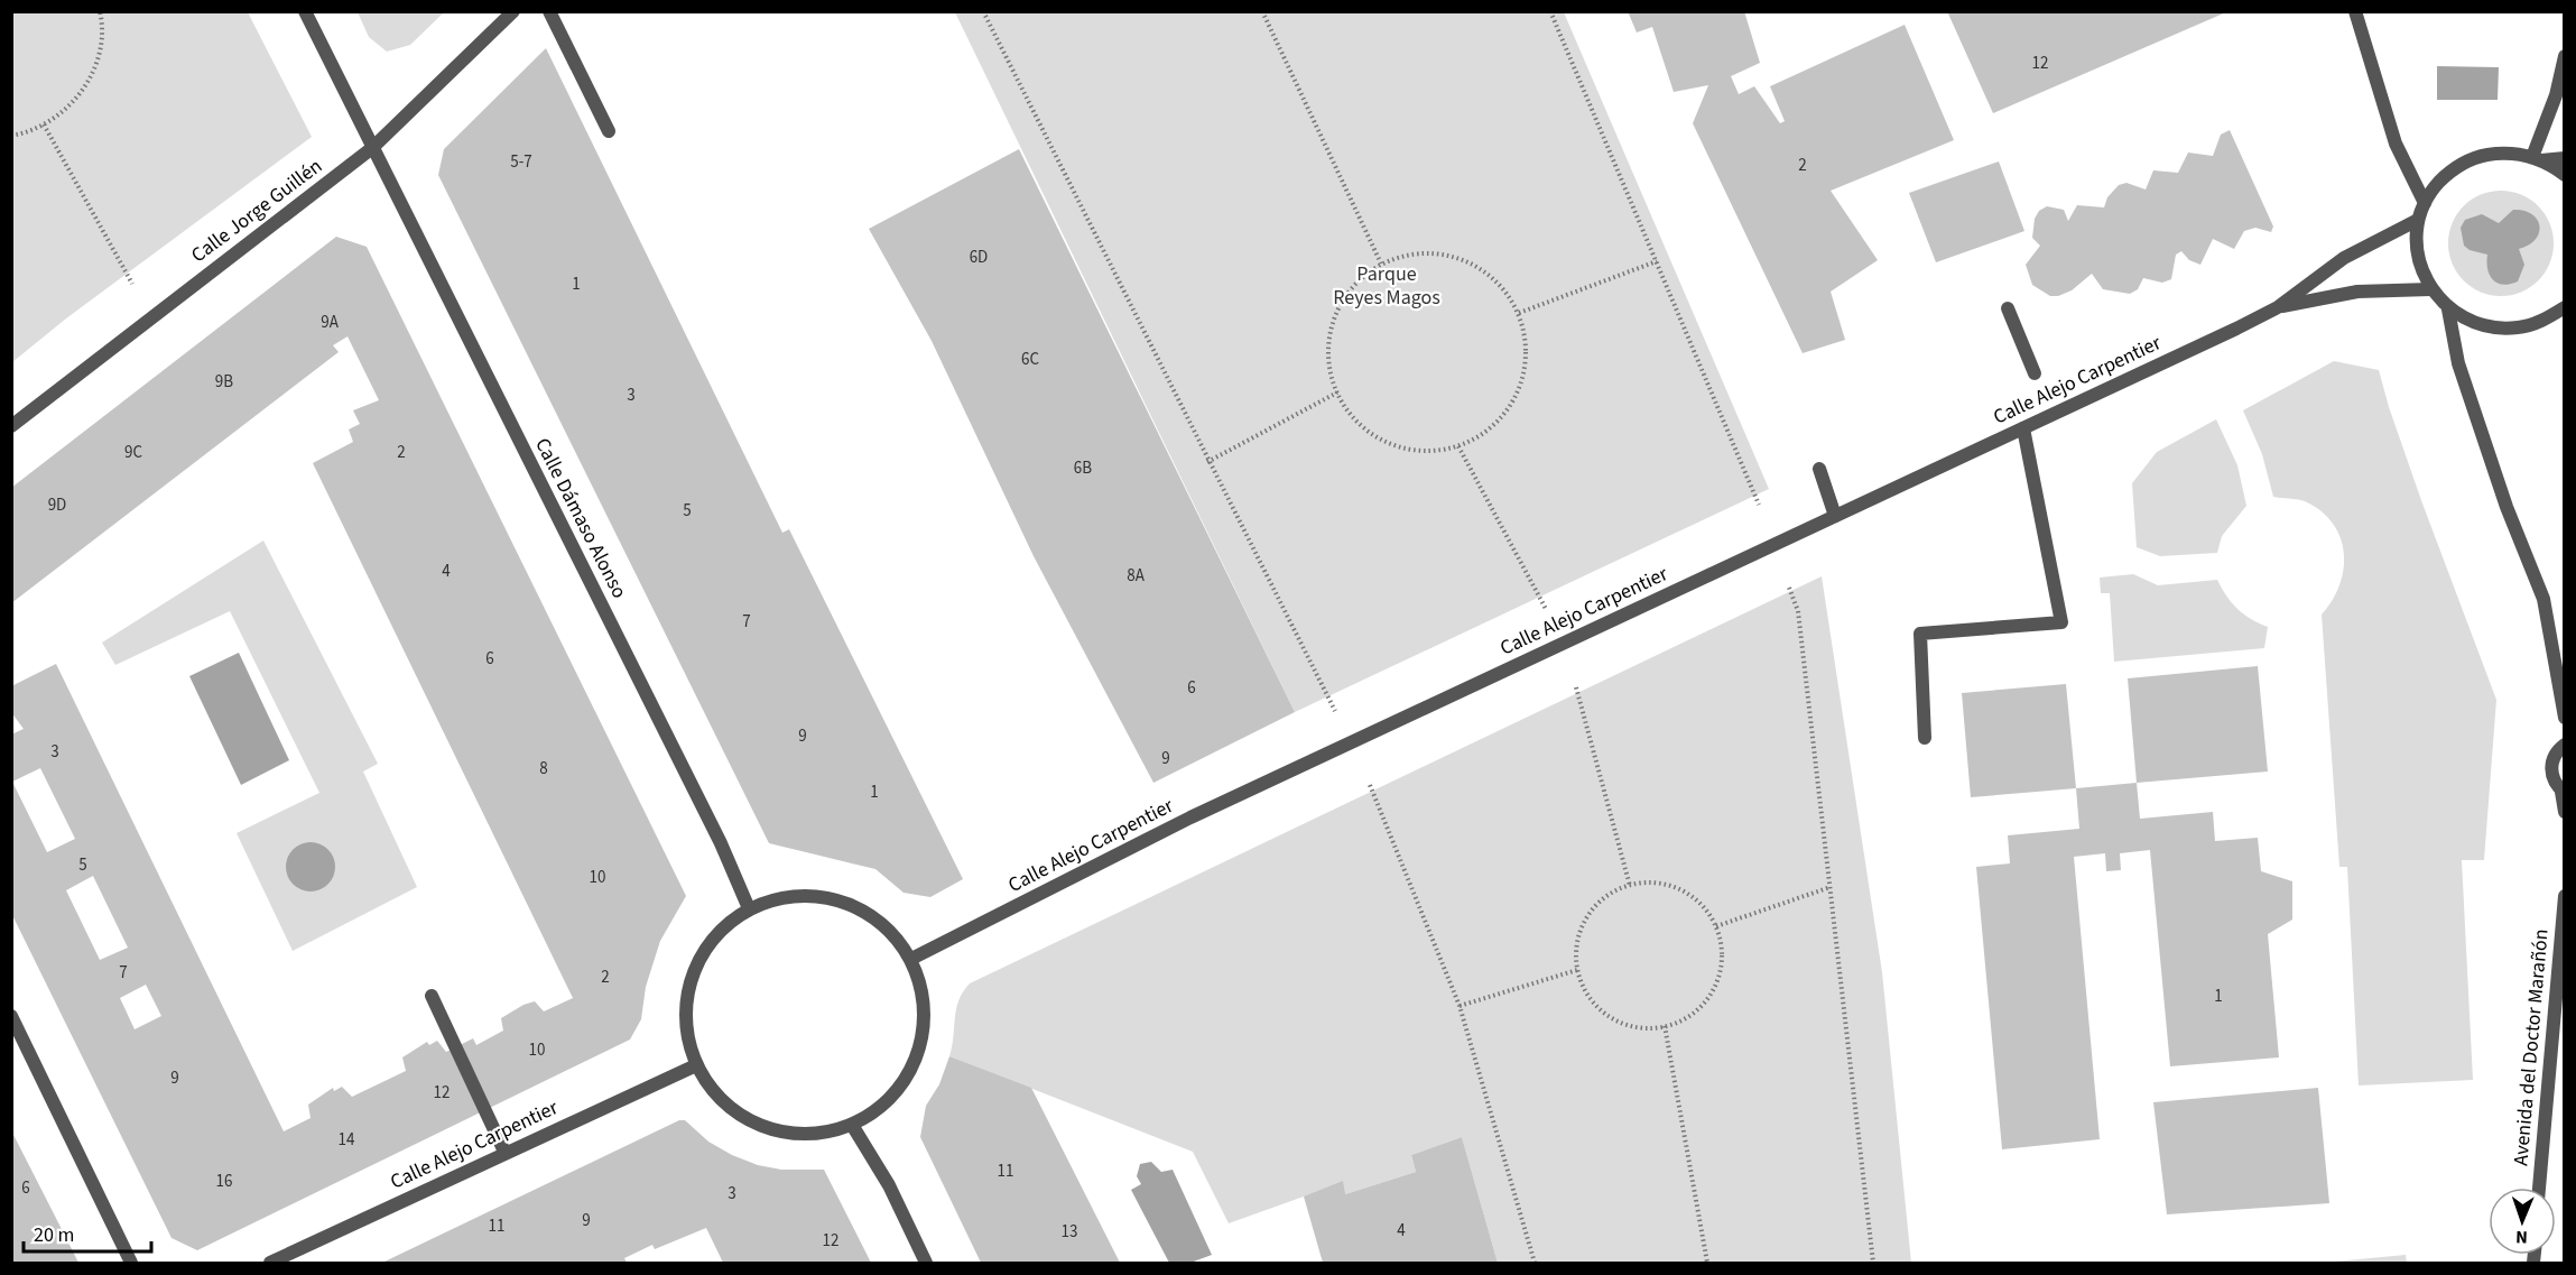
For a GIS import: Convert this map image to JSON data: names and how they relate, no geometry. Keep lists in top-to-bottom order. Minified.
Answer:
{"streets":{"street":["Calle Jorge Guillén","Calle Alejo Carpentier","Calle Dámaso Alonso","Avenida del Doctor Marañón"]},"crossings":[["Calle Jorge Guillén","Calle Dámaso Alonso"],["Calle Alejo Carpentier","Calle Dámaso Alonso"]],"parks":["Parque Reyes Magos"],"house_numbers":["12","5-7","2","6D","1","9A","6C","9B","3","9C","2","6B","9D","5","4","8A","7","6","6","9","3","9","8","1","5","10","7","2","1","10","9","12","14","11","16","6","3","9","11","4","13","12"],"scale_bar":"20 m","north":"bottom"}
